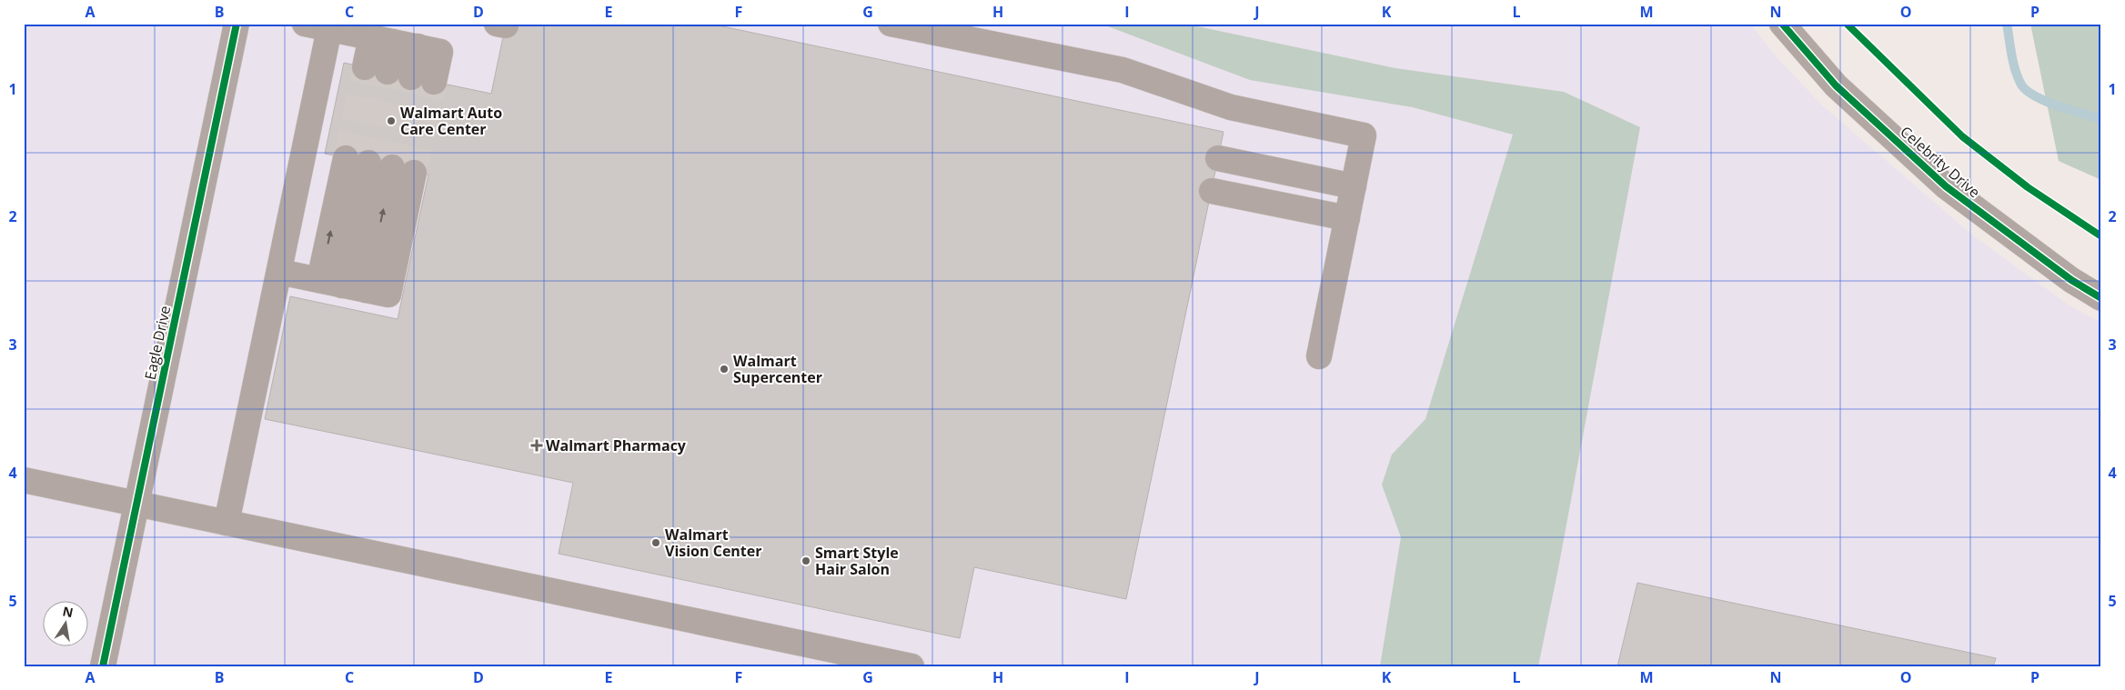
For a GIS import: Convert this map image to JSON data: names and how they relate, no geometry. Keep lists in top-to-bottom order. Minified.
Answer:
{"streets":{"street":["Celebrity Drive","Eagle Drive"]},"places":{"other":["Walmart Auto Care Center","Walmart Supercenter","Walmart Vision Center","Smart Style Hair Salon"],"health":["Walmart Pharmacy"]},"north":"top","grid":{"columns":["A","B","C","D","E","F","G","H","I","J","K","L","M","N","O","P"],"rows":["1","2","3","4","5"]}}
